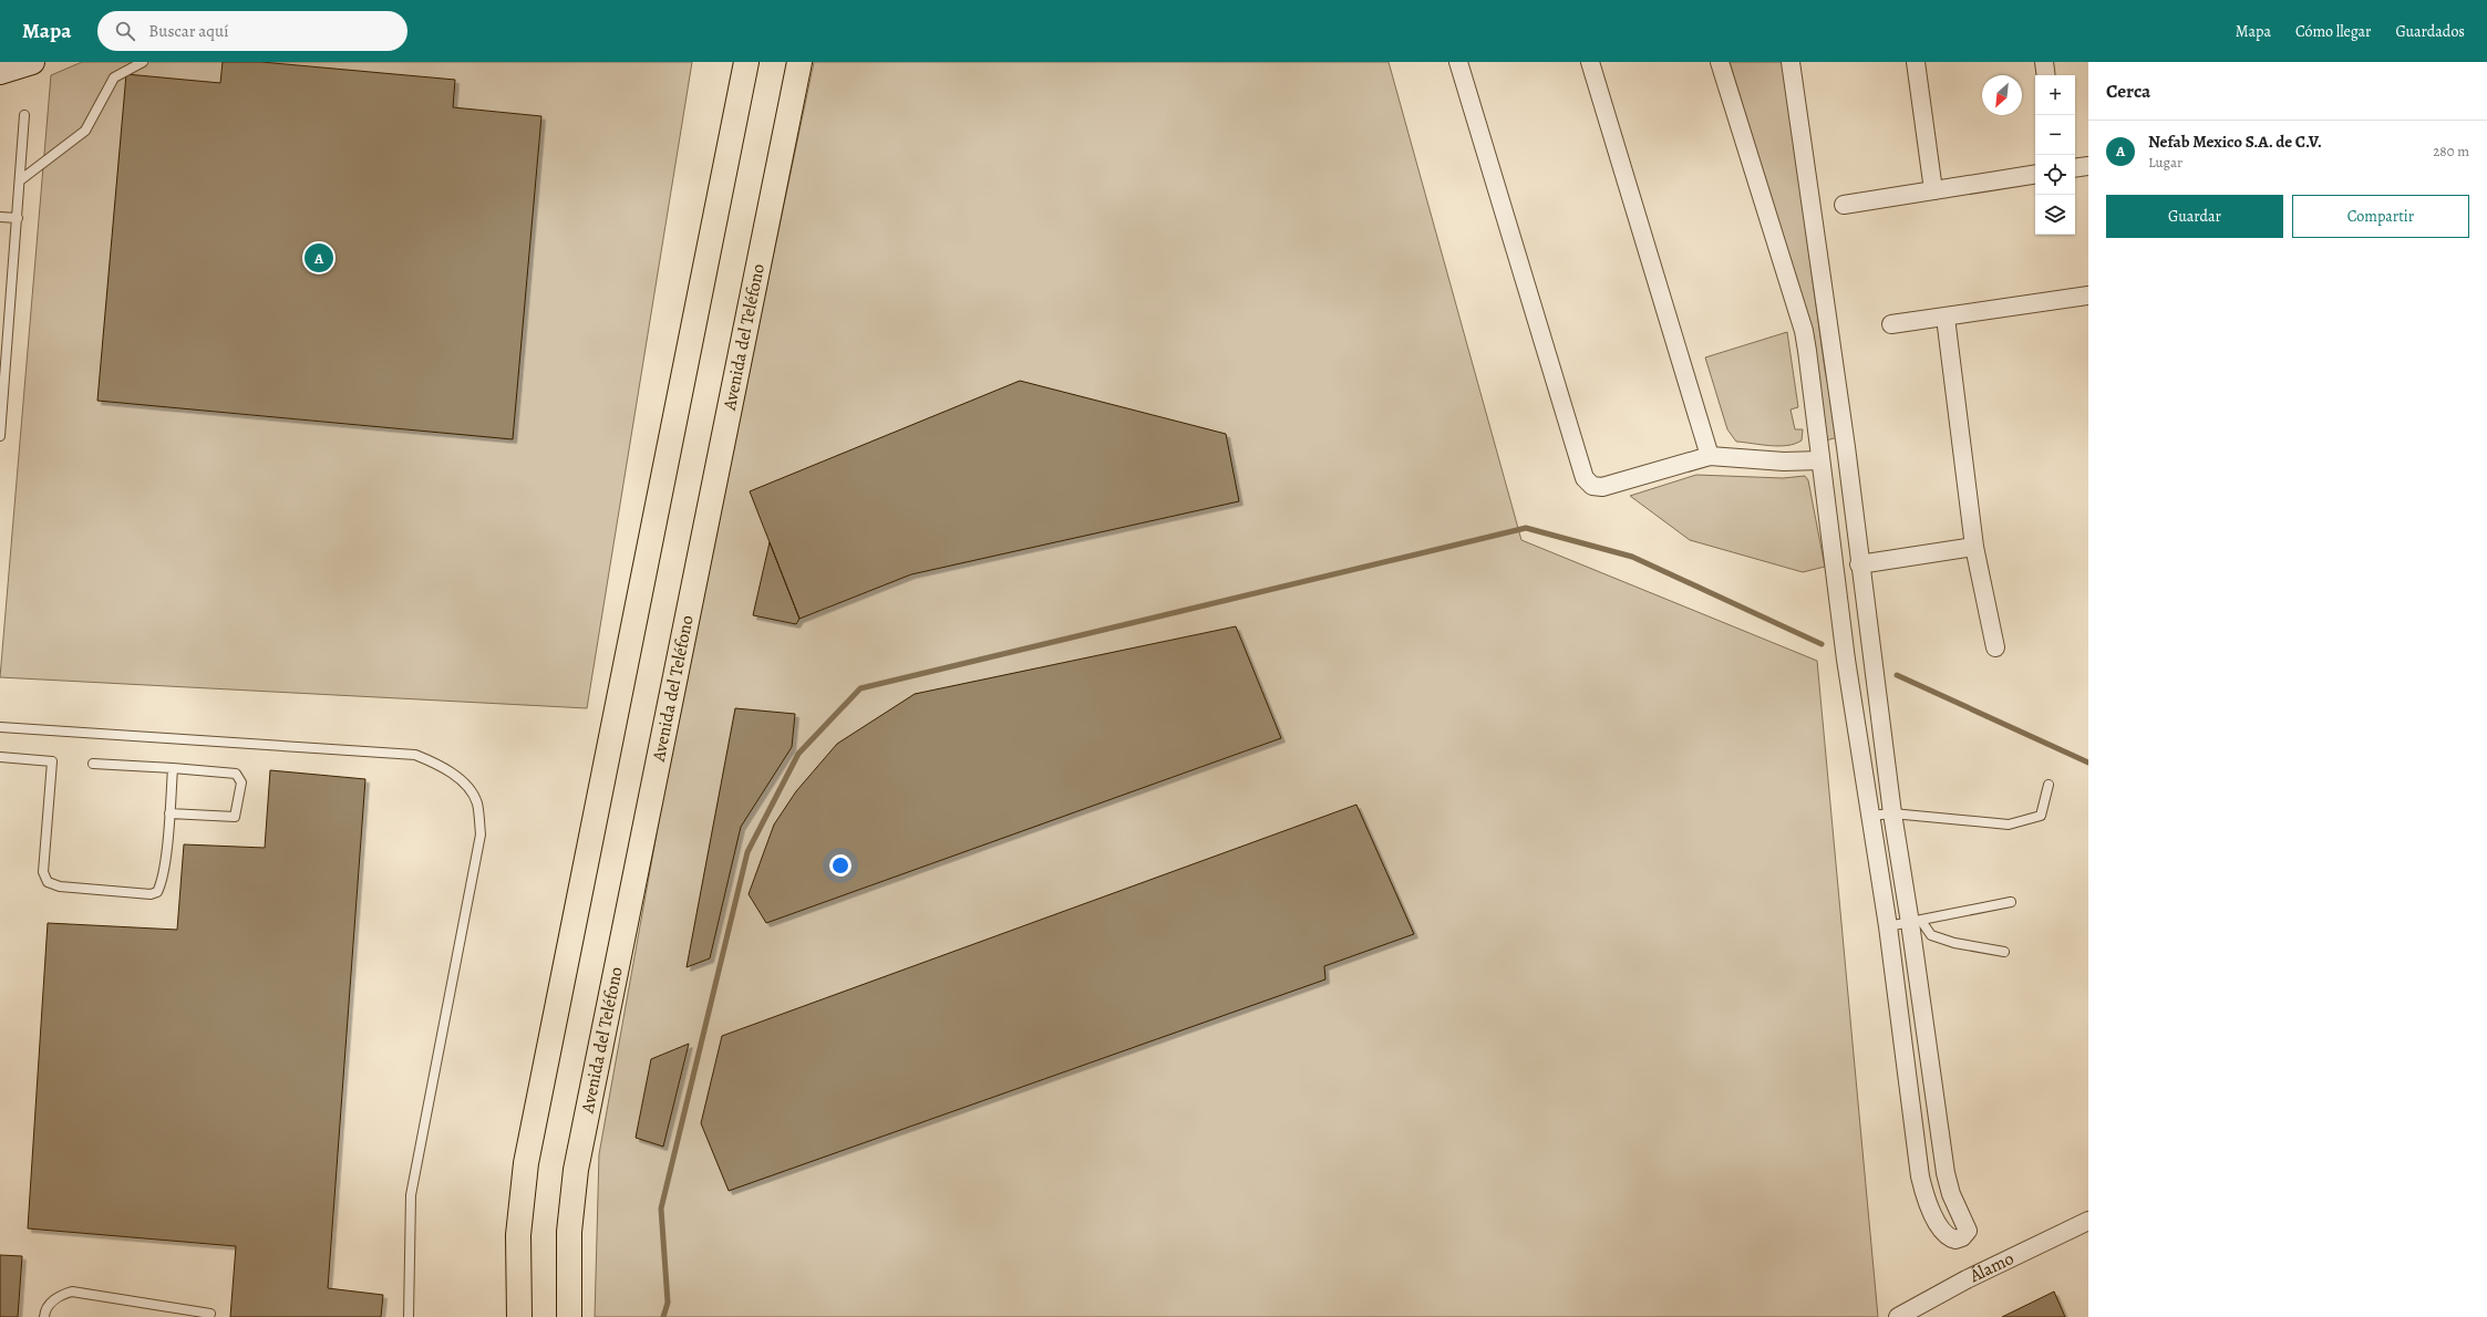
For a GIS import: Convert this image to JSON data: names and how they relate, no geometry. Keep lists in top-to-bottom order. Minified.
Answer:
{"streets":{"main road":["Avenida del Teléfono"],"street":["Álamo"]},"north":"bottom left","page":{"header":"Mapa","search":"Buscar aquí","nav":["Mapa","Cómo llegar","Guardados"],"heading":"Cerca","map_buttons":["+","−"],"list":[{"mark":"A","name":"Nefab Mexico S.A. de C.V.","note":"Lugar","value":"280 m"}],"buttons":["Guardar","Compartir"],"pins":"A"}}
